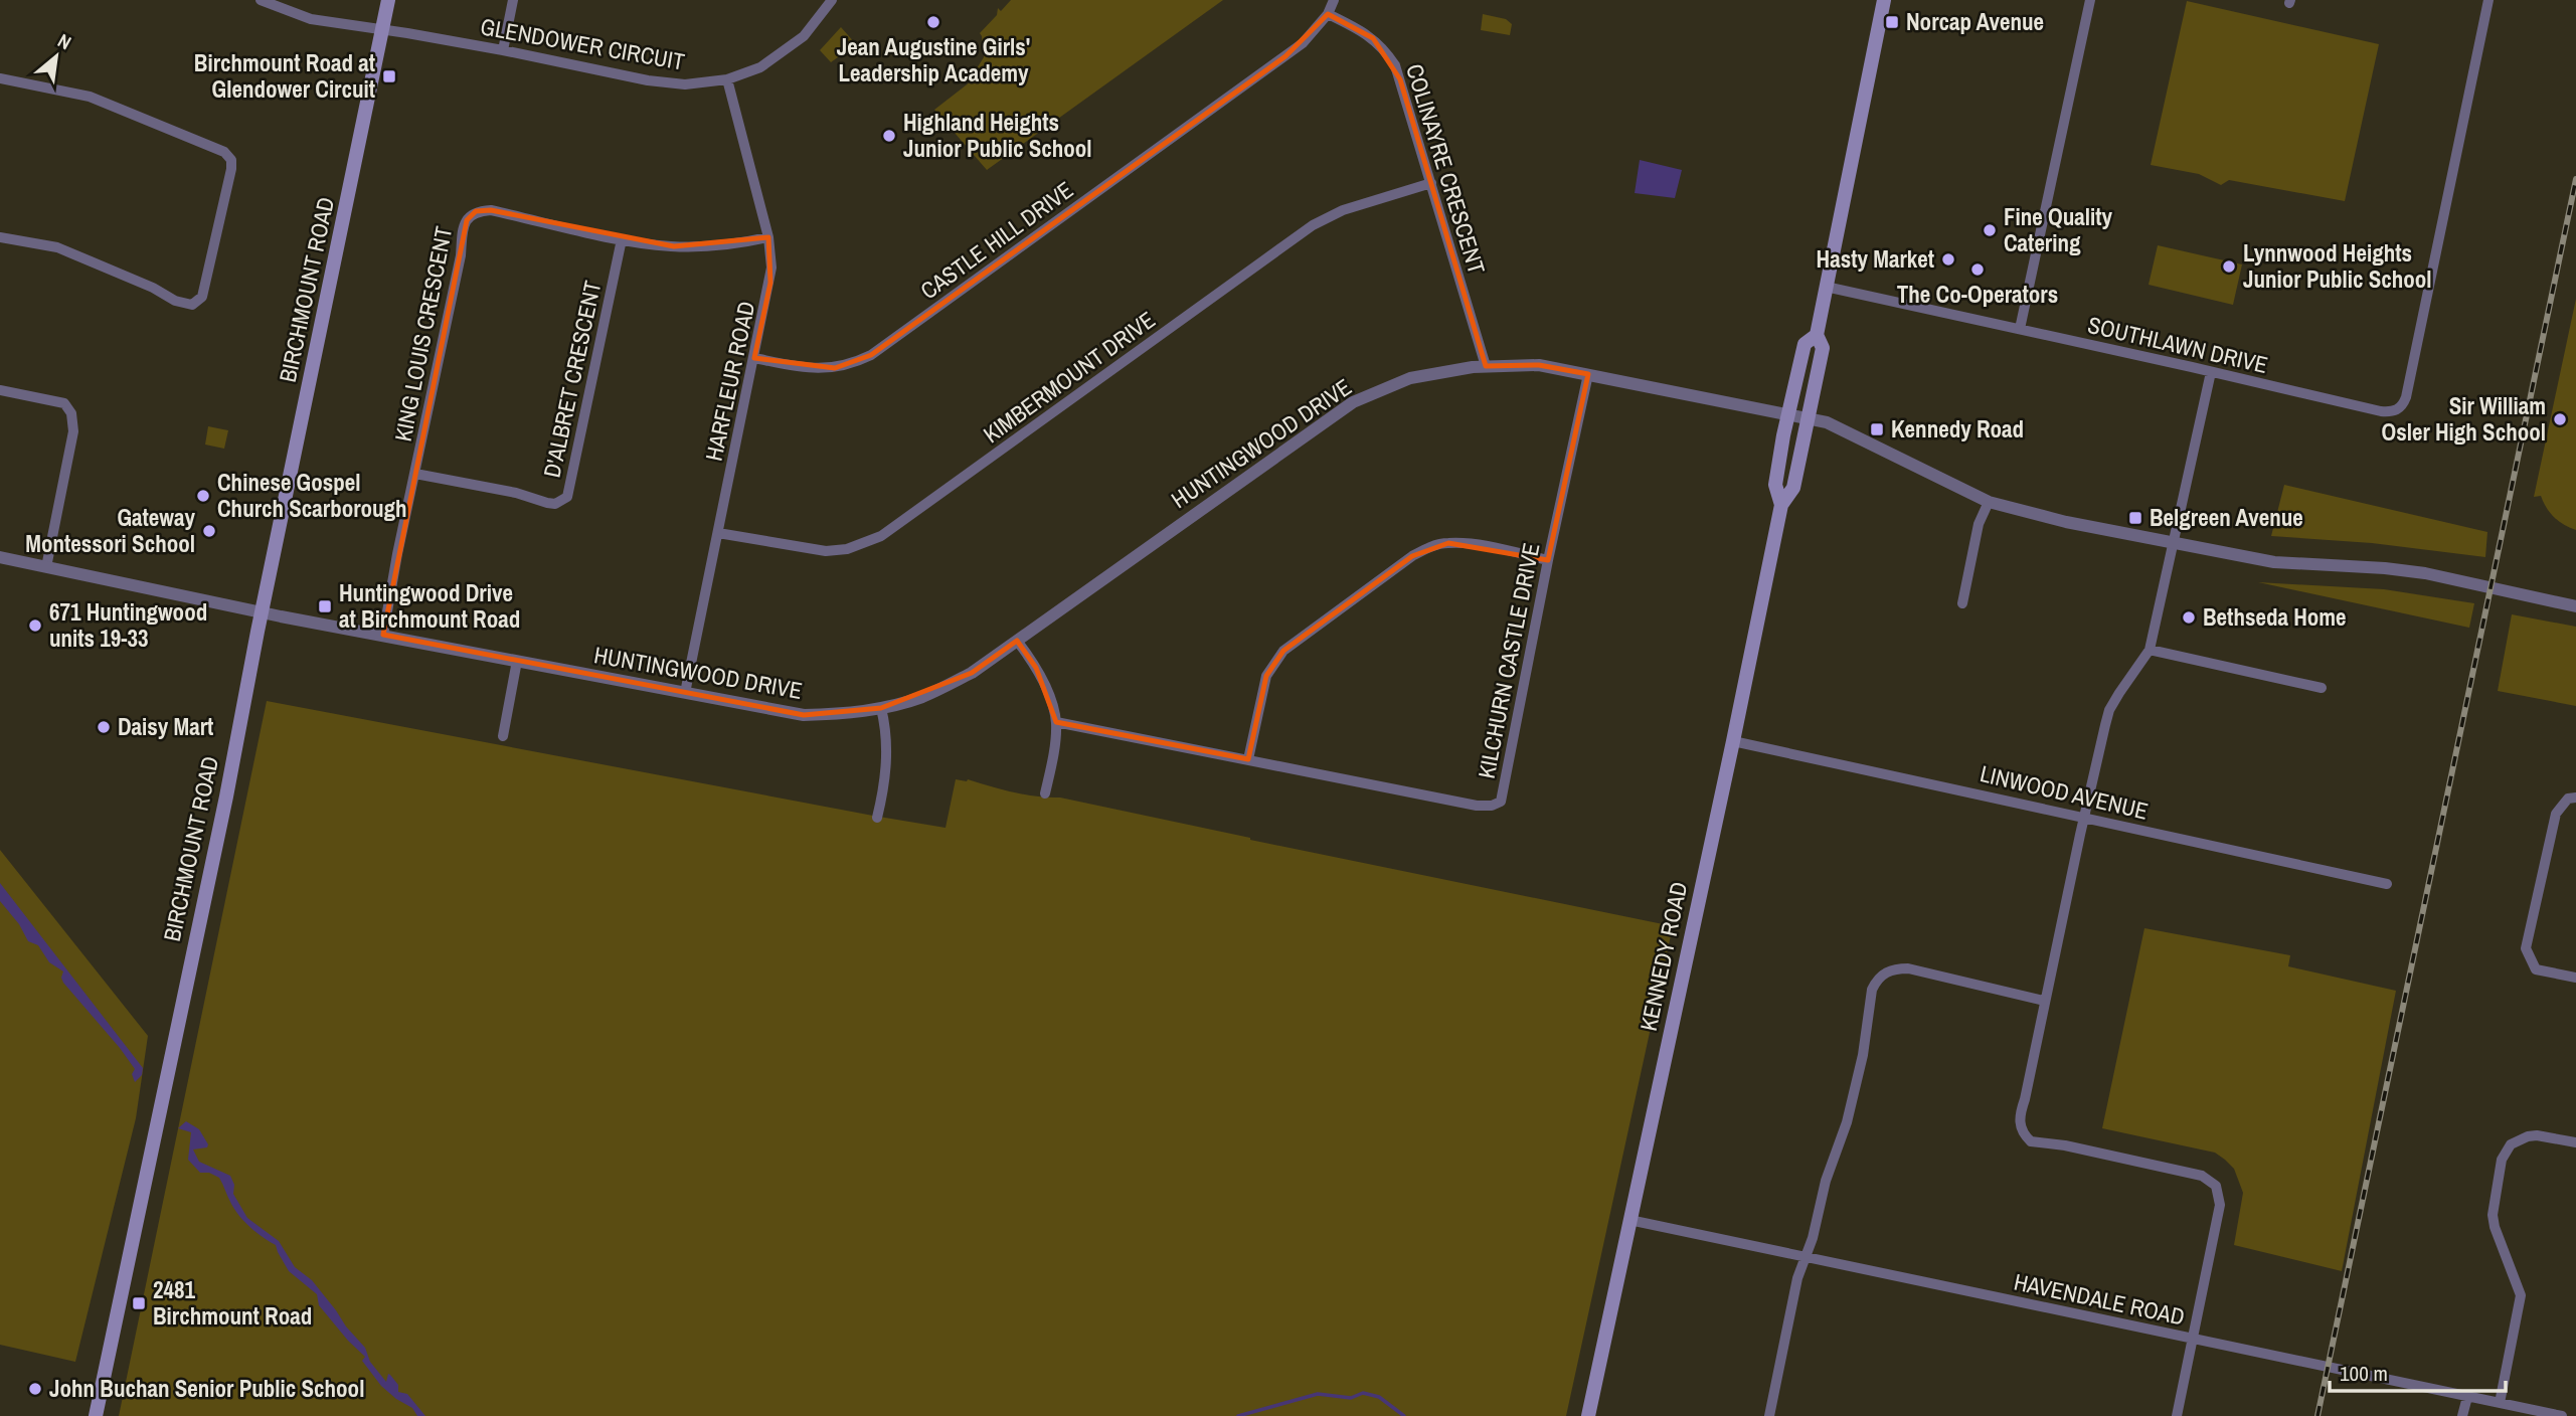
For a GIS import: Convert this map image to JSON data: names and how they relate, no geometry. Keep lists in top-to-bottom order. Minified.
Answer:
{"streets":{"main road":["BIRCHMOUNT ROAD","KENNEDY ROAD"],"street":["GLENDOWER CIRCUIT","COLINAYRE CRESCENT","CASTLE HILL DRIVE","KING LOUIS CRESCENT","SOUTHLAWN DRIVE","KIMBERMOUNT DRIVE","D'ALBRET CRESCENT","HARFLEUR ROAD","HUNTINGWOOD DRIVE","KILCHURN CASTLE DRIVE","LINWOOD AVENUE","HAVENDALE ROAD"]},"crossings":[["GLENDOWER CIRCUIT","BIRCHMOUNT ROAD"],["GLENDOWER CIRCUIT","HARFLEUR ROAD"],["COLINAYRE CRESCENT","CASTLE HILL DRIVE"],["COLINAYRE CRESCENT","KIMBERMOUNT DRIVE"],["COLINAYRE CRESCENT","HUNTINGWOOD DRIVE"],["CASTLE HILL DRIVE","HARFLEUR ROAD"],["BIRCHMOUNT ROAD","HUNTINGWOOD DRIVE"],["KING LOUIS CRESCENT","D'ALBRET CRESCENT"],["KING LOUIS CRESCENT","HARFLEUR ROAD"],["KING LOUIS CRESCENT","HUNTINGWOOD DRIVE"],["SOUTHLAWN DRIVE","KENNEDY ROAD"],["KIMBERMOUNT DRIVE","HARFLEUR ROAD"],["HARFLEUR ROAD","HUNTINGWOOD DRIVE"],["HUNTINGWOOD DRIVE","KILCHURN CASTLE DRIVE"],["HUNTINGWOOD DRIVE","KENNEDY ROAD"],["LINWOOD AVENUE","KENNEDY ROAD"],["KENNEDY ROAD","HAVENDALE ROAD"]],"places":{"other":["Jean Augustine Girls' Leadership Academy","Highland Heights Junior Public School","Fine Quality Catering","Hasty Market","Lynnwood Heights Junior Public School","The Co-Operators","Sir William Osler High School","Chinese Gospel Church Scarborough","Gateway Montessori School","Bethseda Home","671 Huntingwood units 19-33","Daisy Mart","John Buchan Senior Public School"],"transit":["Norcap Avenue","Birchmount Road at Glendower Circuit","Kennedy Road","Belgreen Avenue","Huntingwood Drive at Birchmount Road","2481 Birchmount Road"]},"scale_bar":"100 m","north":"top right"}
